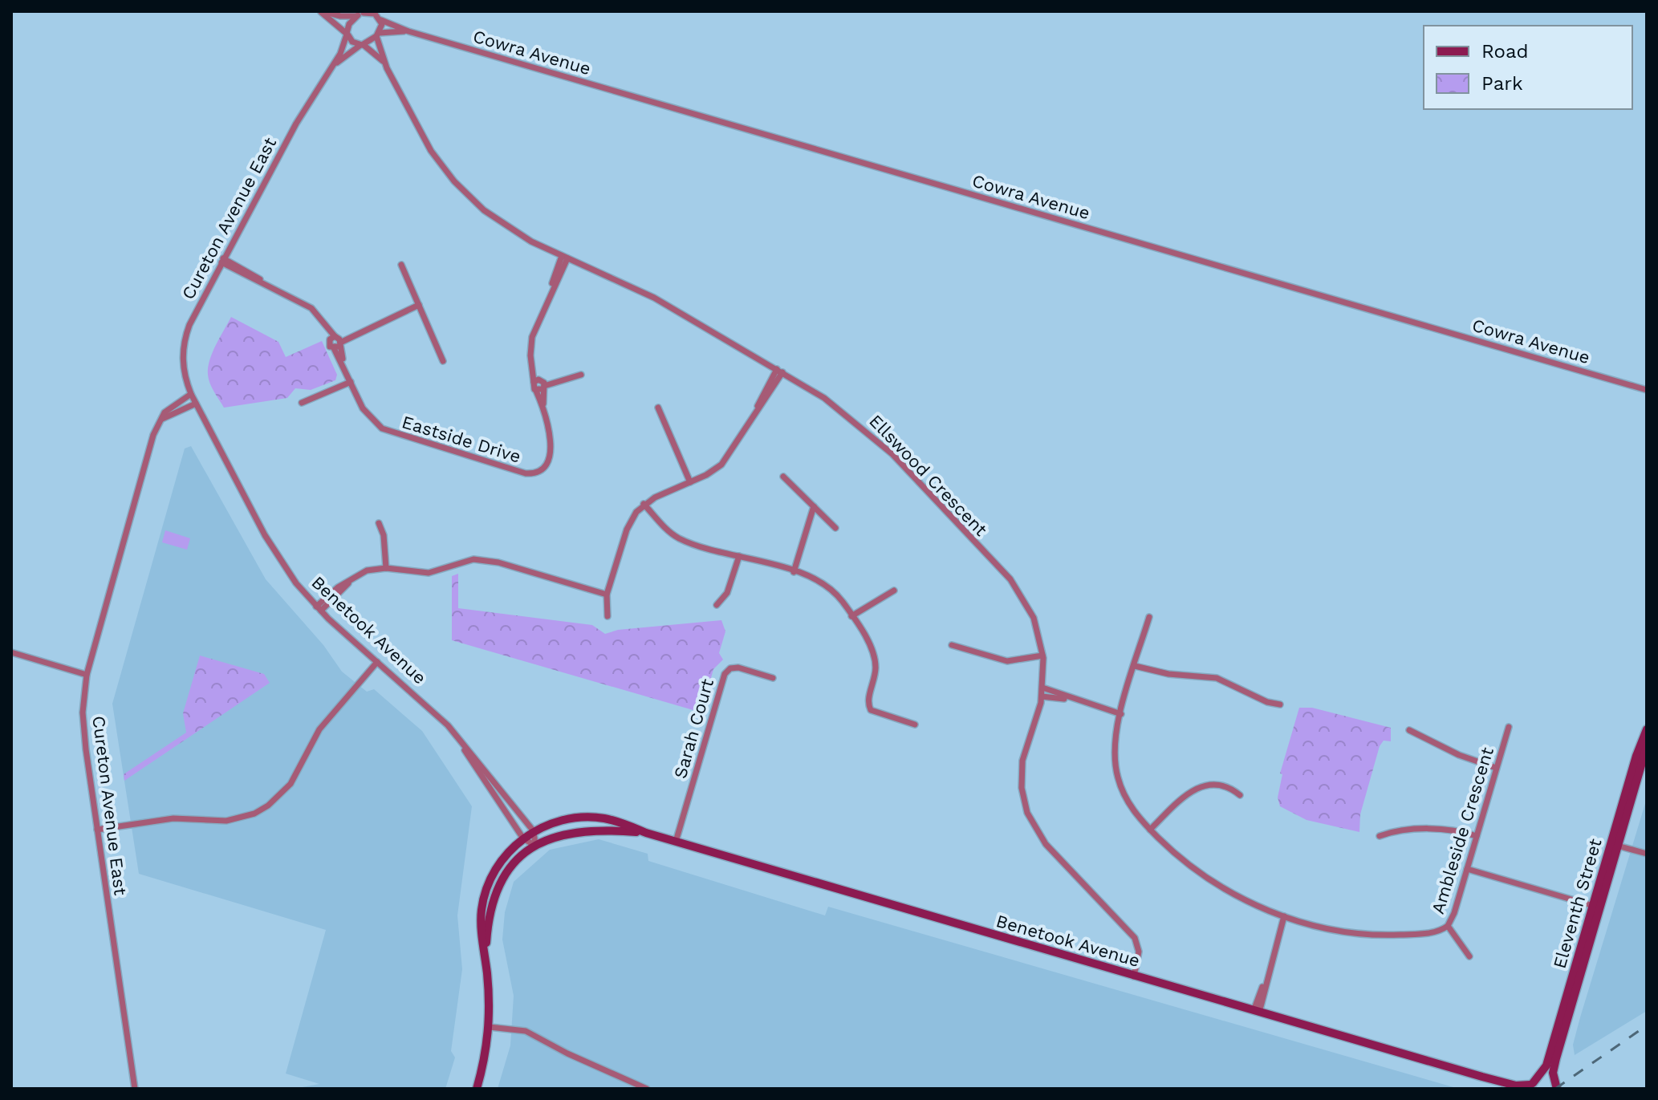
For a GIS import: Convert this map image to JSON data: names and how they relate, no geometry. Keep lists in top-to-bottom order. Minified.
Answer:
{"streets":{"main road":["Benetook Avenue","Eleventh Street"],"street":["Cowra Avenue","Cureton Avenue East","Eastside Drive","Ellswood Crescent","Sarah Court","Ambleside Crescent"]},"crossings":[["Cureton Avenue East","Eastside Drive"],["Cureton Avenue East","Benetook Avenue"],["Eastside Drive","Ellswood Crescent"],["Ellswood Crescent","Benetook Avenue"],["Benetook Avenue","Sarah Court"],["Benetook Avenue","Eleventh Street"]],"legend":["Road","Park"]}
